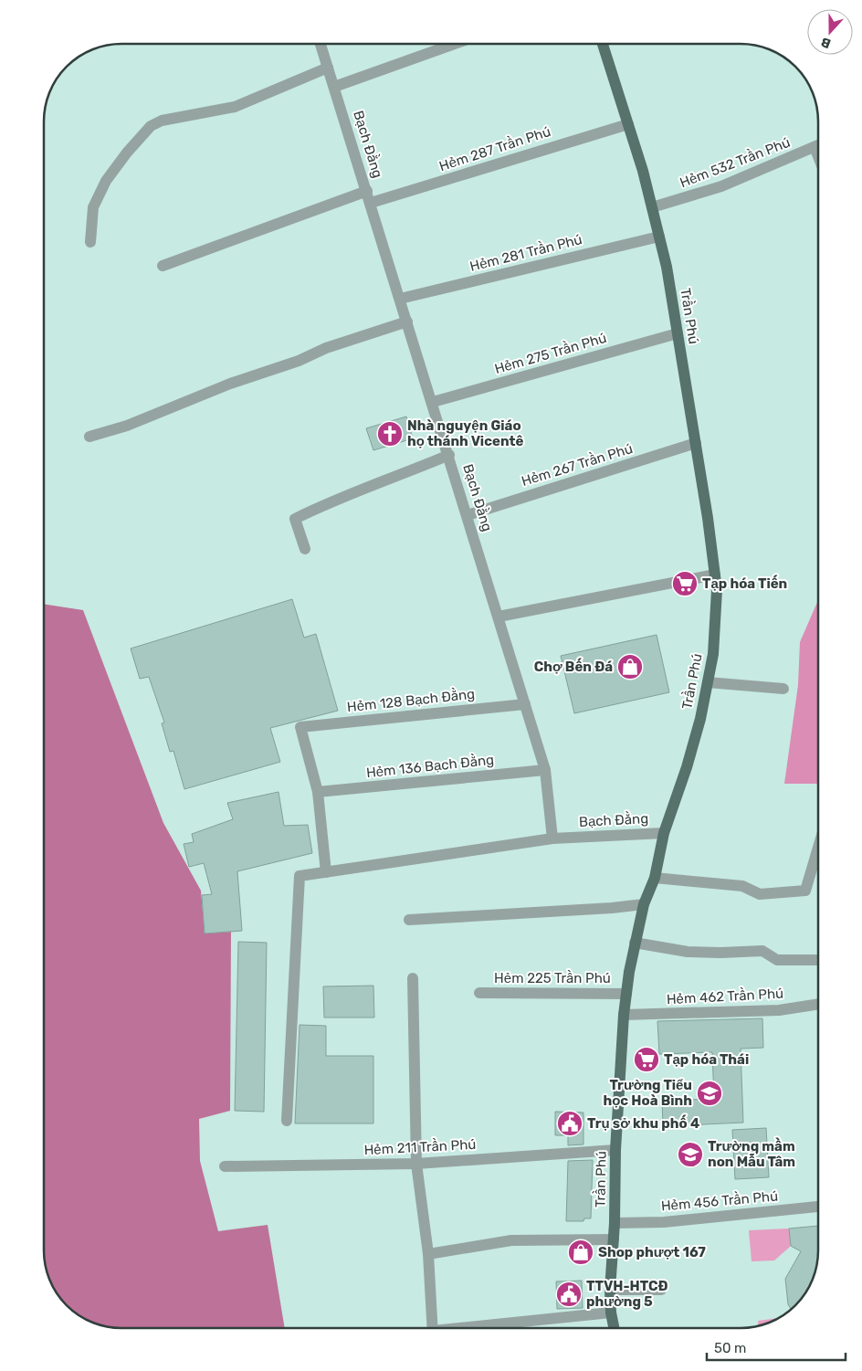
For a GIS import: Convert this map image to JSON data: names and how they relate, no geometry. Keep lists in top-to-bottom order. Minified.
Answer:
{"streets":{"main road":["Trần Phú"],"street":["Bạch Đằng","Hẻm 287 Trần Phú","Hẻm 532 Trần Phú","Hẻm 281 Trần Phú","Hẻm 275 Trần Phú","Hẻm 267 Trần Phú","Hẻm 128 Bạch Đằng","Hẻm 136 Bạch Đằng","Hẻm 225 Trần Phú","Hẻm 462 Trần Phú","Hẻm 211 Trần Phú","Hẻm 456 Trần Phú"]},"crossings":[["Bạch Đằng","Hẻm 287 Trần Phú"],["Bạch Đằng","Hẻm 281 Trần Phú"],["Bạch Đằng","Trần Phú"],["Bạch Đằng","Hẻm 275 Trần Phú"],["Bạch Đằng","Hẻm 267 Trần Phú"],["Bạch Đằng","Hẻm 128 Bạch Đằng"],["Bạch Đằng","Hẻm 136 Bạch Đằng"],["Hẻm 287 Trần Phú","Trần Phú"],["Hẻm 532 Trần Phú","Trần Phú"],["Hẻm 281 Trần Phú","Trần Phú"],["Trần Phú","Hẻm 275 Trần Phú"],["Trần Phú","Hẻm 267 Trần Phú"],["Trần Phú","Hẻm 225 Trần Phú"],["Trần Phú","Hẻm 462 Trần Phú"],["Trần Phú","Hẻm 211 Trần Phú"],["Trần Phú","Hẻm 456 Trần Phú"],["Hẻm 128 Bạch Đằng","Hẻm 136 Bạch Đằng"]],"places":{"church":["Nhà nguyện Giáo họ thánh Vicentê"],"supermarket":["Tạp hóa Tiến","Tạp hóa Thái"],"shop":["Chợ Bến Đá","Shop phượt 167"],"school or university":["Trường Tiểu học Hoà Bình","Trường mầm non Mẫu Tâm"],"public building":["Trụ sở khu phố 4","TTVH-HTCĐ phường 5"]},"scale_bar":"50 m","north":"bottom"}
